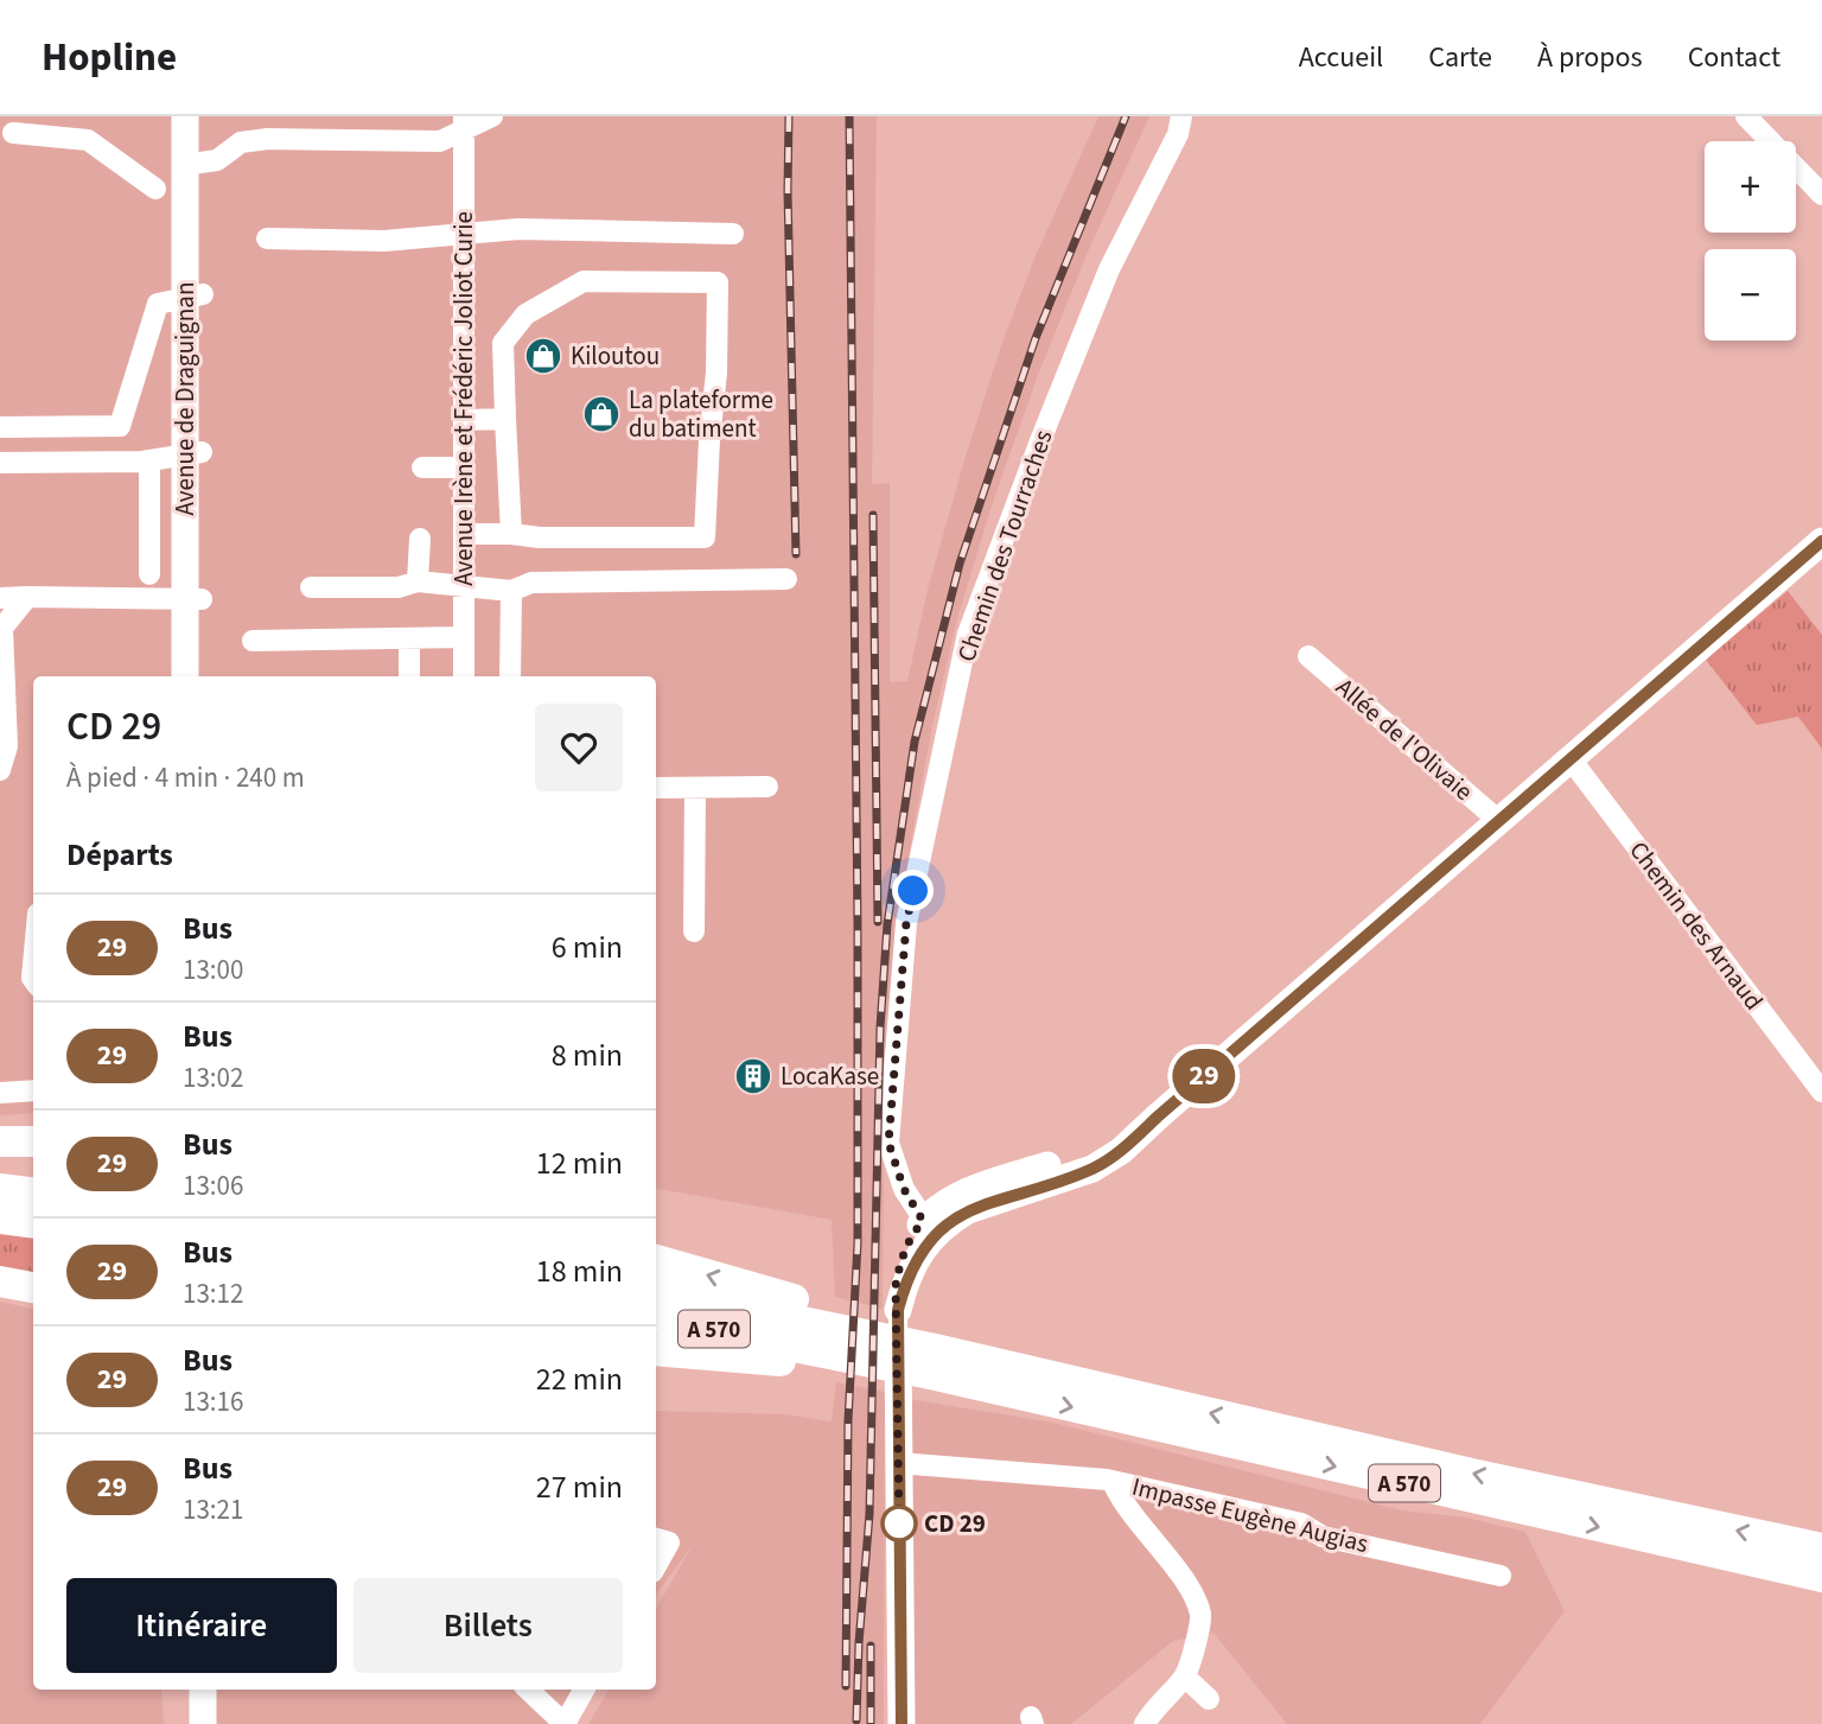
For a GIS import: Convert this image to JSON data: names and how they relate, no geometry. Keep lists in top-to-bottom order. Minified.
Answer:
{"streets":{"highway":["A 570"],"main road":["Avenue de Draguignan"],"street":["Avenue Irène et Frédéric Joliot Curie","Chemin des Tourraches","Allée de l'Olivaie","Chemin des Arnaud","Impasse Eugène Augias"]},"places":{"shop":["Kiloutou","La plateforme du batiment"],"building":["LocaKase"],"other":["CD 29"]},"lines":["bus line 29"],"page":{"header":"Hopline","nav":["Accueil","Carte","À propos","Contact"],"on_map":"29","map_buttons":["+","−"],"heading":[["CD 29","À pied · 4 min · 240 m"],"Départs"],"list":[{"mark":"29","name":"Bus","note":"13:00","value":"6 min"},{"mark":"29","name":"Bus","note":"13:02","value":"8 min"},{"mark":"29","name":"Bus","note":"13:06","value":"12 min"},{"mark":"29","name":"Bus","note":"13:12","value":"18 min"},{"mark":"29","name":"Bus","note":"13:16","value":"22 min"},{"mark":"29","name":"Bus","note":"13:21","value":"27 min"}],"buttons":["Itinéraire","Billets"]}}
